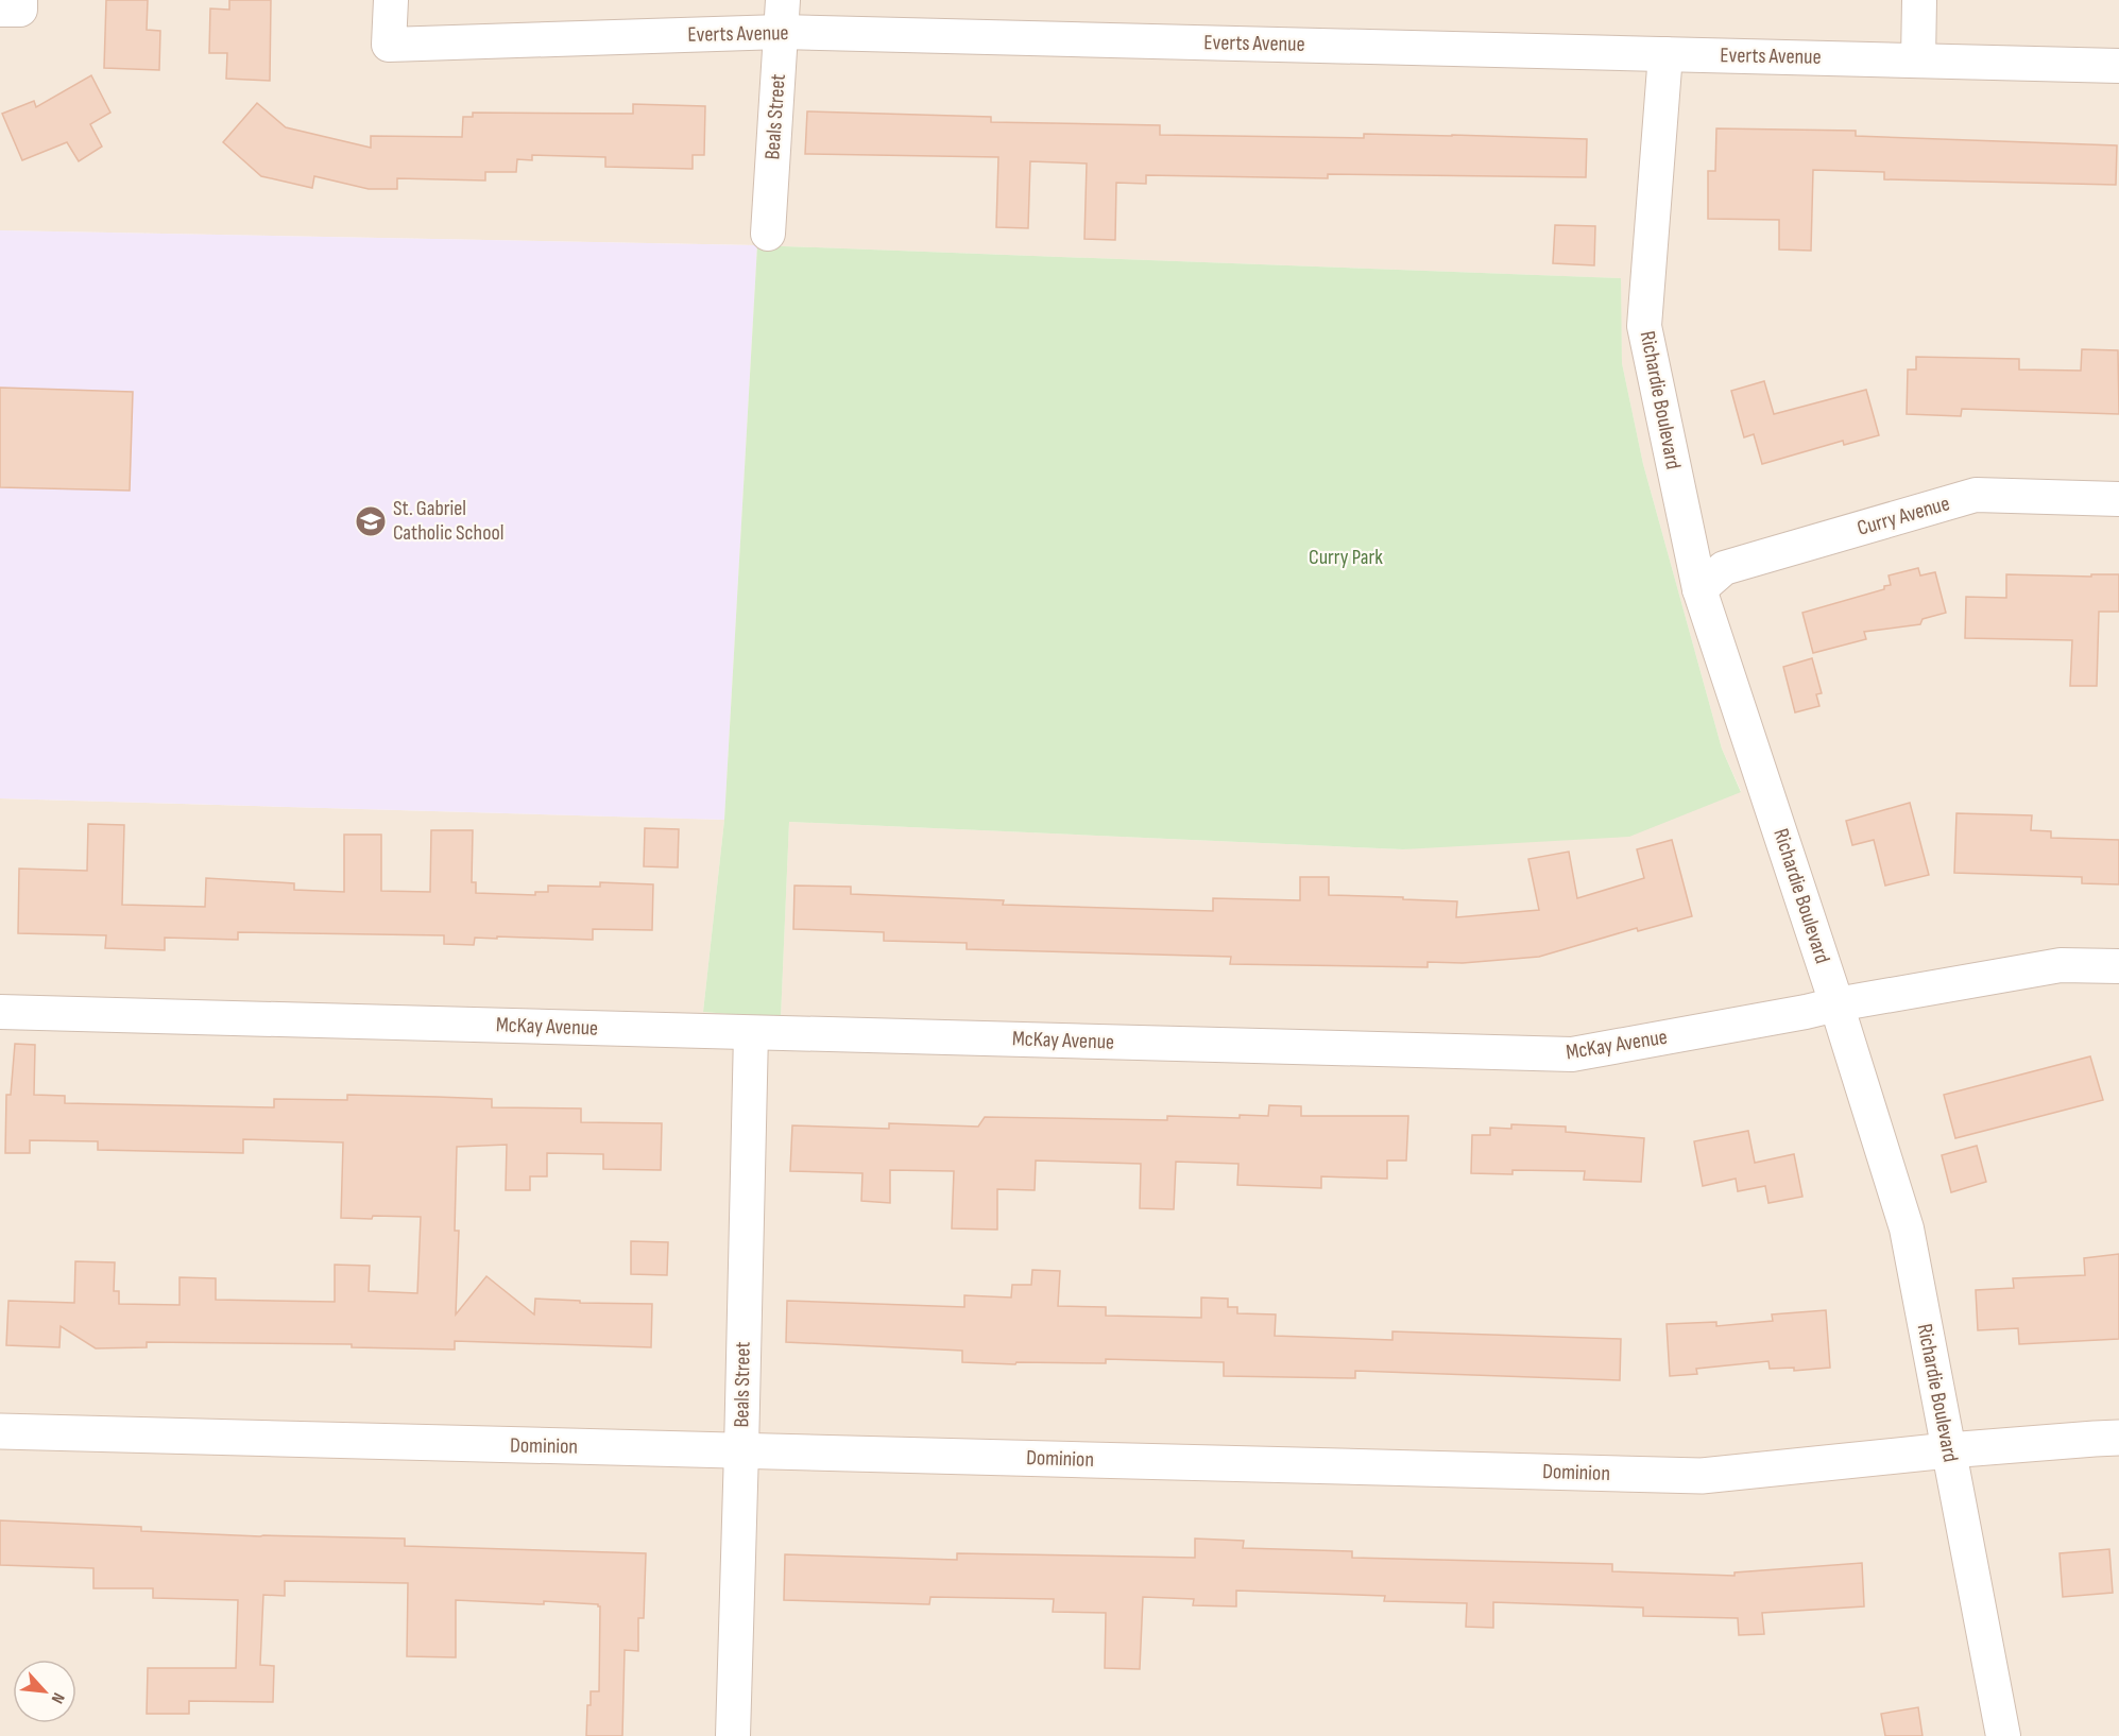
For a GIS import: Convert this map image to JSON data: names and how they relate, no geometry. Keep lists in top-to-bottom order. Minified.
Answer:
{"streets":{"street":["Everts Avenue","Beals Street","Richardie Boulevard","Curry Avenue","McKay Avenue","Dominion"]},"crossings":[["Everts Avenue","Beals Street"],["Everts Avenue","Richardie Boulevard"],["Beals Street","McKay Avenue"],["Beals Street","Dominion"],["Richardie Boulevard","Curry Avenue"],["Richardie Boulevard","McKay Avenue"],["Richardie Boulevard","Dominion"]],"parks":["Curry Park"],"places":{"school or university":["St. Gabriel Catholic School"]},"north":"bottom right"}
